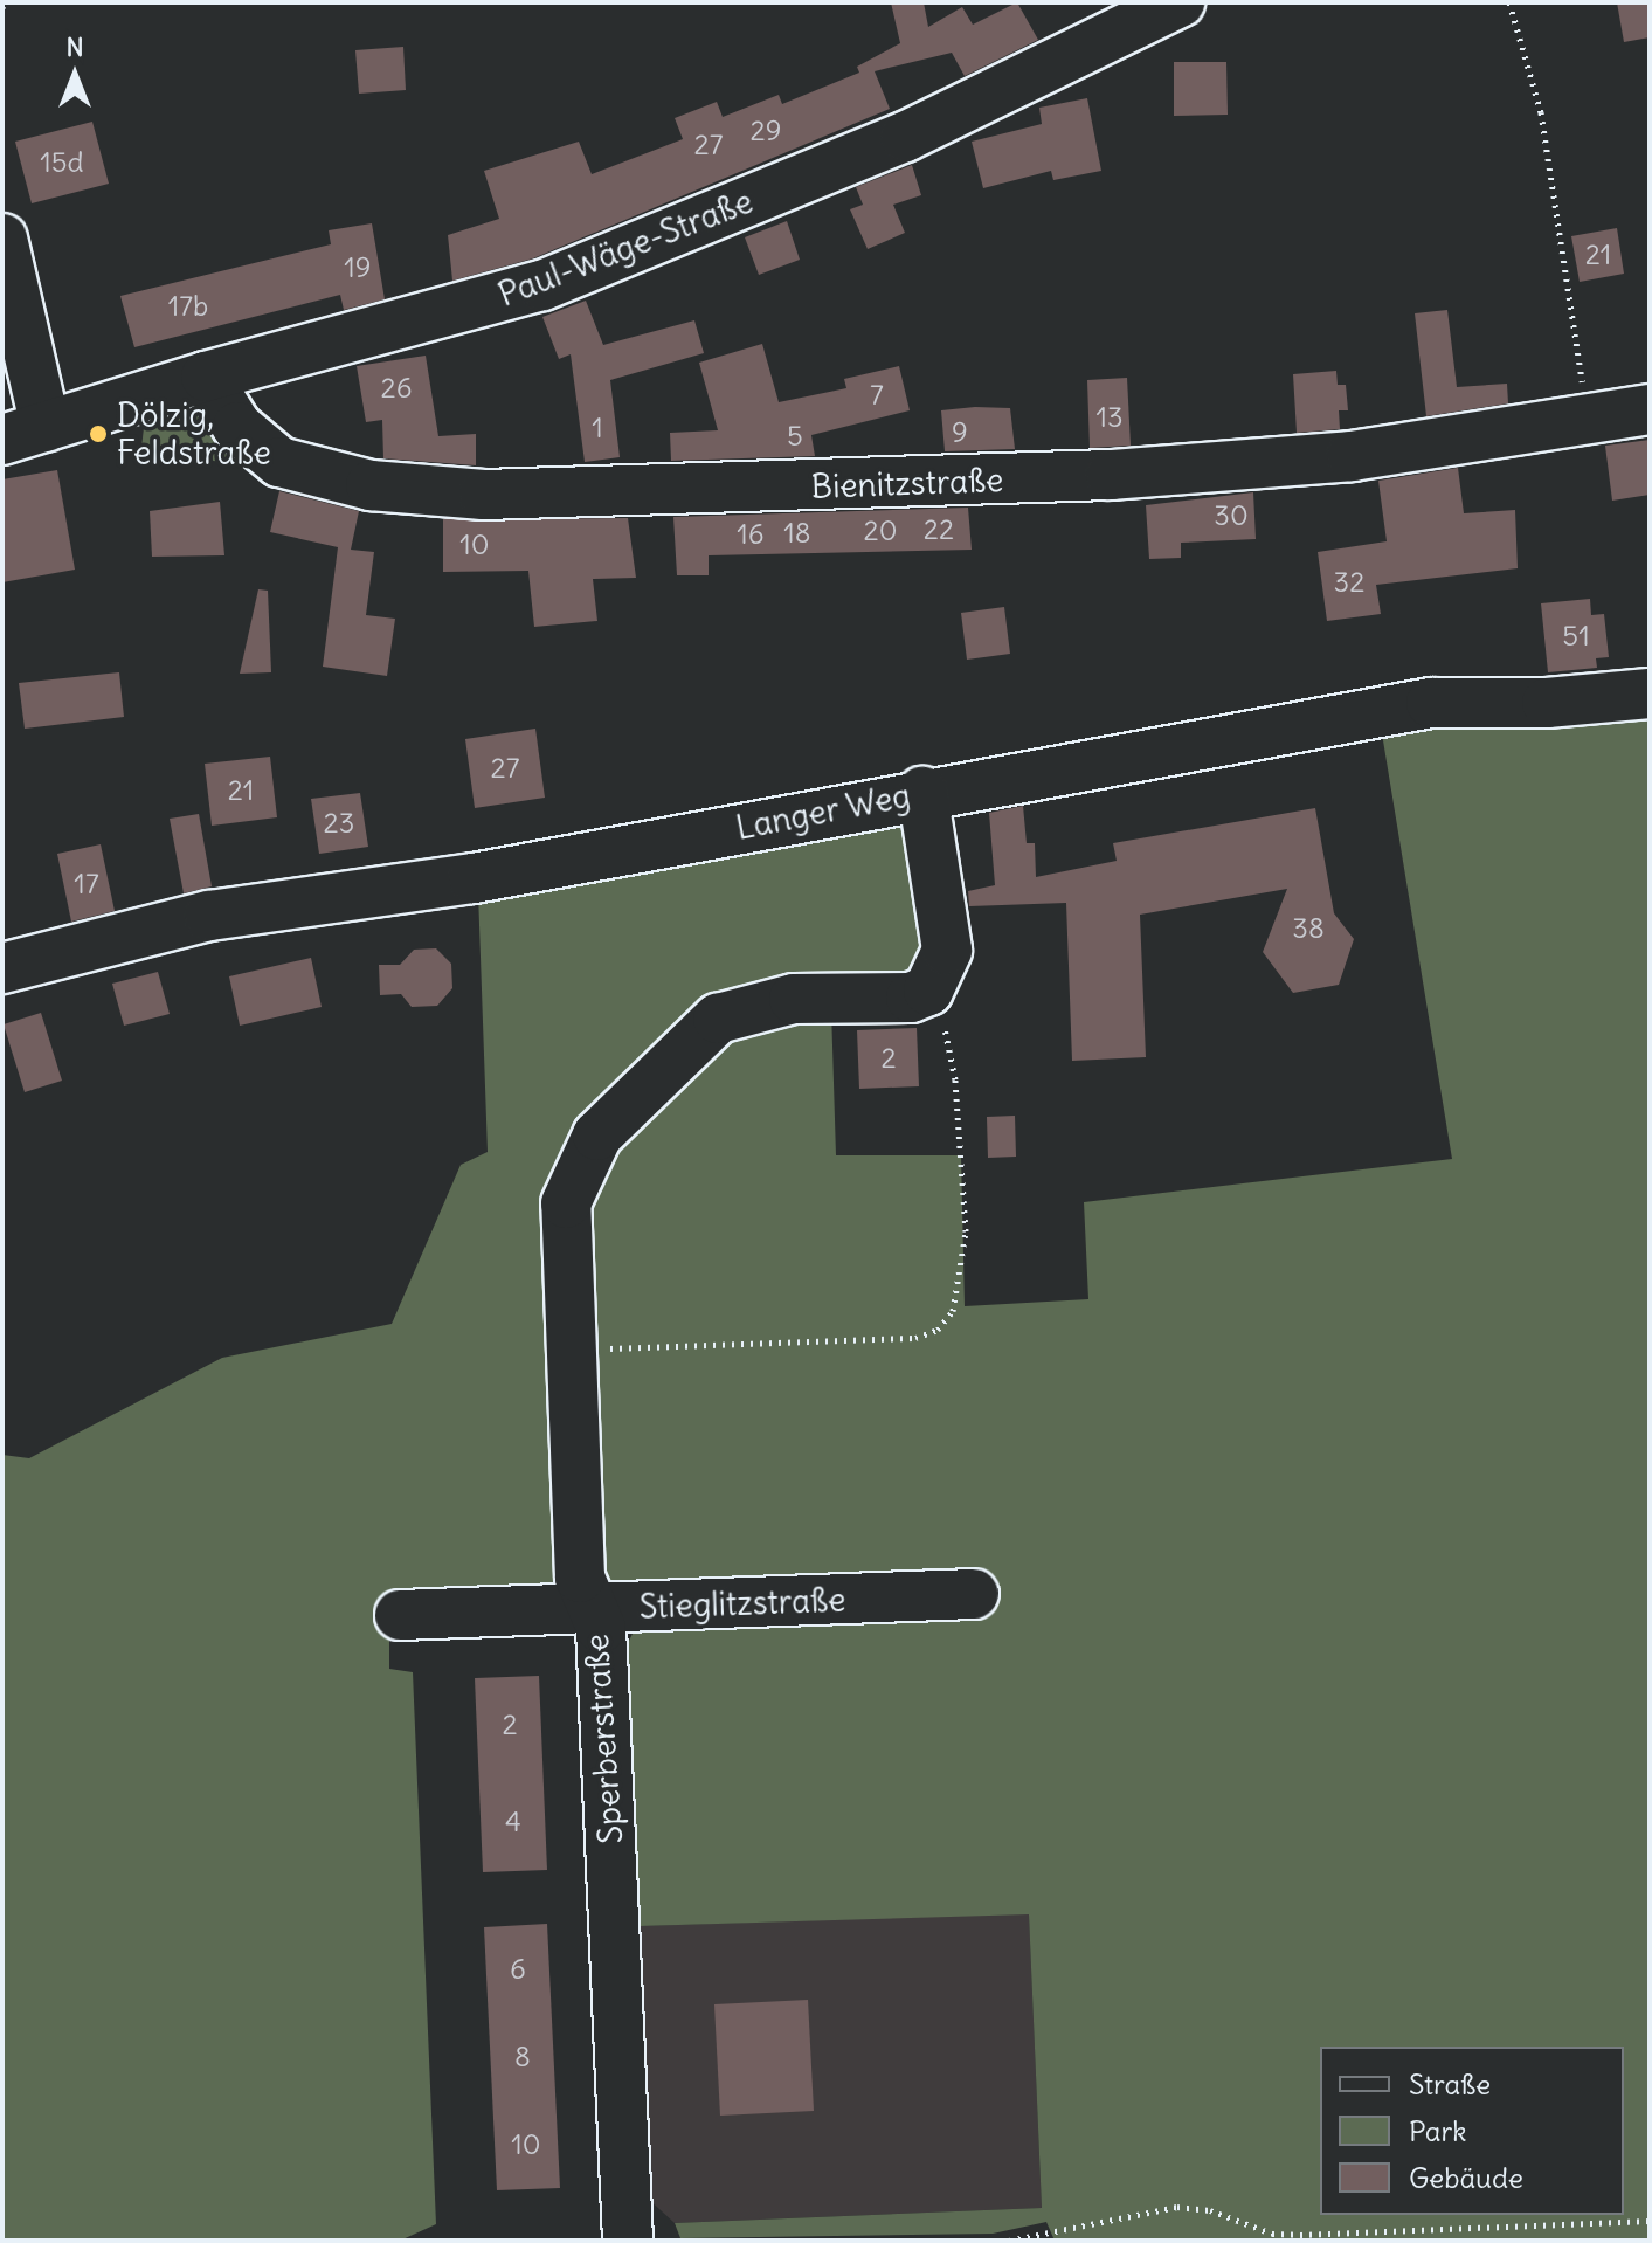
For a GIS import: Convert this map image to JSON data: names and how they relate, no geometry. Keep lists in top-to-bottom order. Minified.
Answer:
{"streets":{"street":["Paul-Wäge-Straße","Bienitzstraße","Langer Weg","Stieglitzstraße","Sperberstraße"]},"crossings":[["Paul-Wäge-Straße","Bienitzstraße"],["Stieglitzstraße","Sperberstraße"]],"places":["Dölzig, Feldstraße"],"house_numbers":["29","27","15d","21","19","17b","26","7","13","1","9","5","30","22","20","18","16","10","32","51","27","21","23","17","38","2","2","4","6","8","10"],"legend":["Straße","Park","Gebäude"],"north":"top"}
